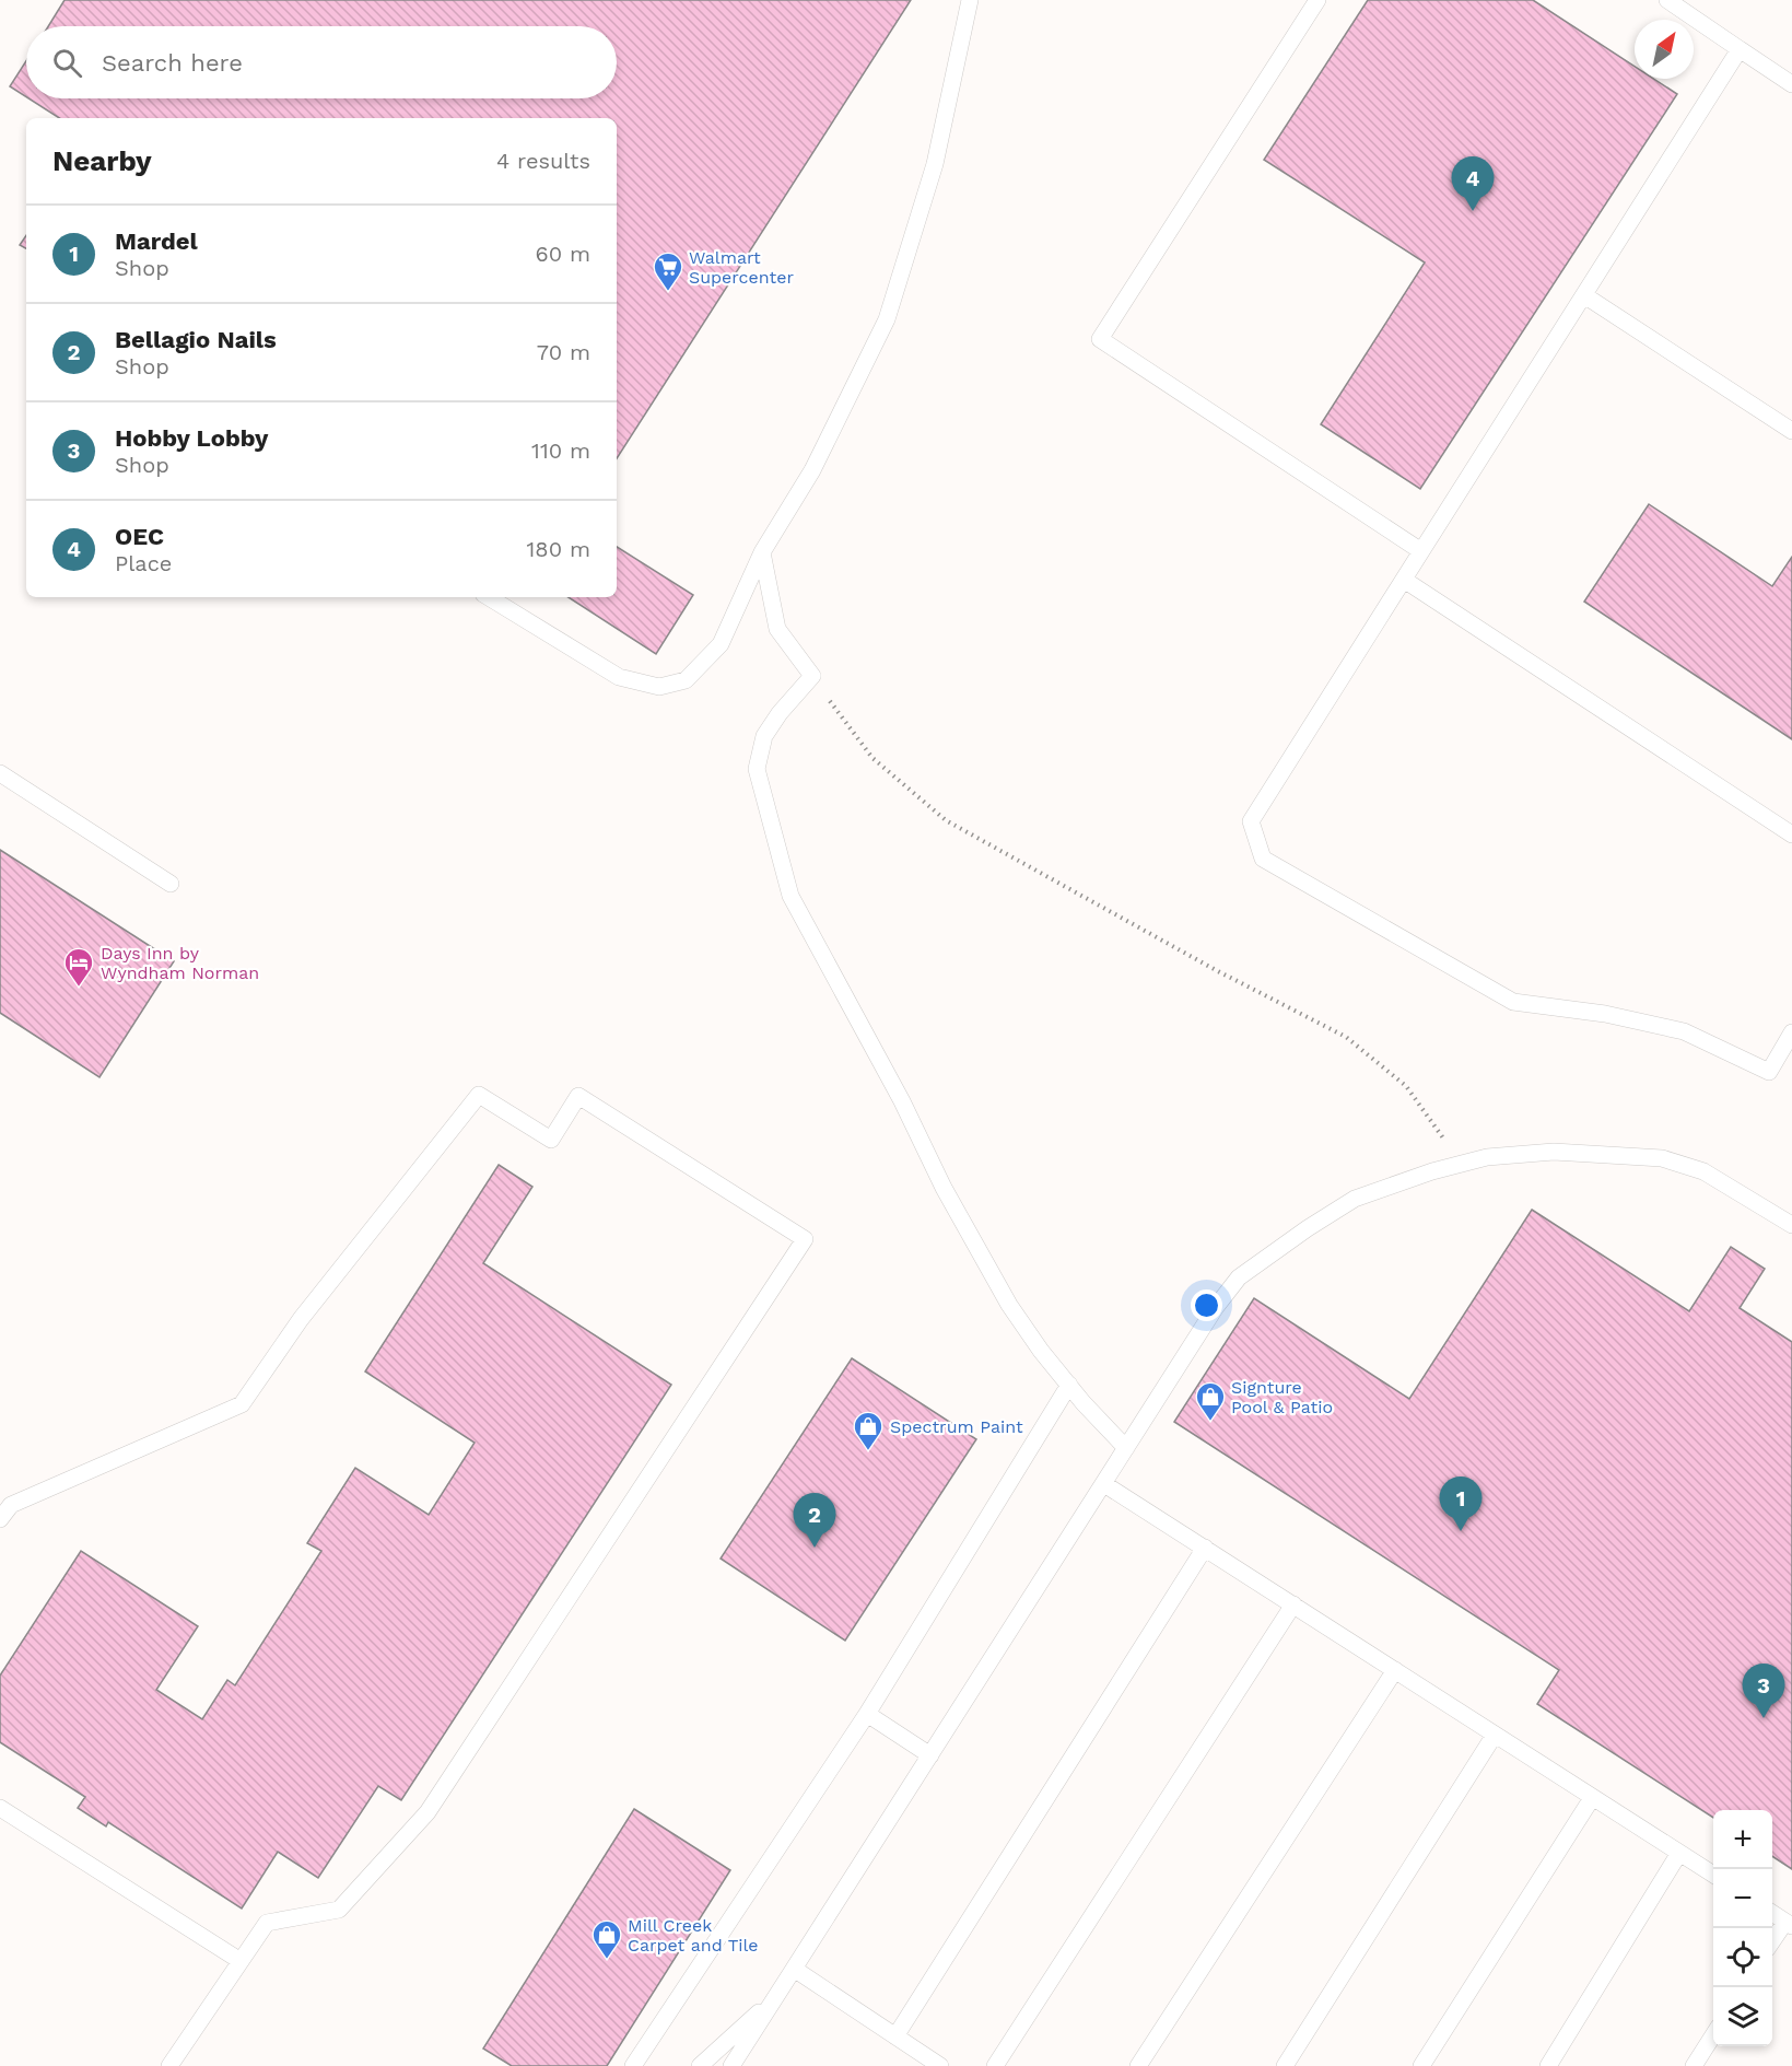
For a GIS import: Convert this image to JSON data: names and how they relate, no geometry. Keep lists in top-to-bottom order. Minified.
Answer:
{"places":{"supermarket":["Walmart Supercenter"],"hotel":["Days Inn by Wyndham Norman"],"shop":["Signture Pool & Patio","Spectrum Paint","Mill Creek Carpet and Tile"]},"north":"top right","page":{"search":"Search here","heading":["Nearby","4 results"],"pins":["4","1","2","3"],"list":[{"mark":"1","name":"Mardel","note":"Shop","value":"60 m"},{"mark":"2","name":"Bellagio Nails","note":"Shop","value":"70 m"},{"mark":"3","name":"Hobby Lobby","note":"Shop","value":"110 m"},{"mark":"4","name":"OEC","note":"Place","value":"180 m"}],"map_buttons":["+","−"]}}
